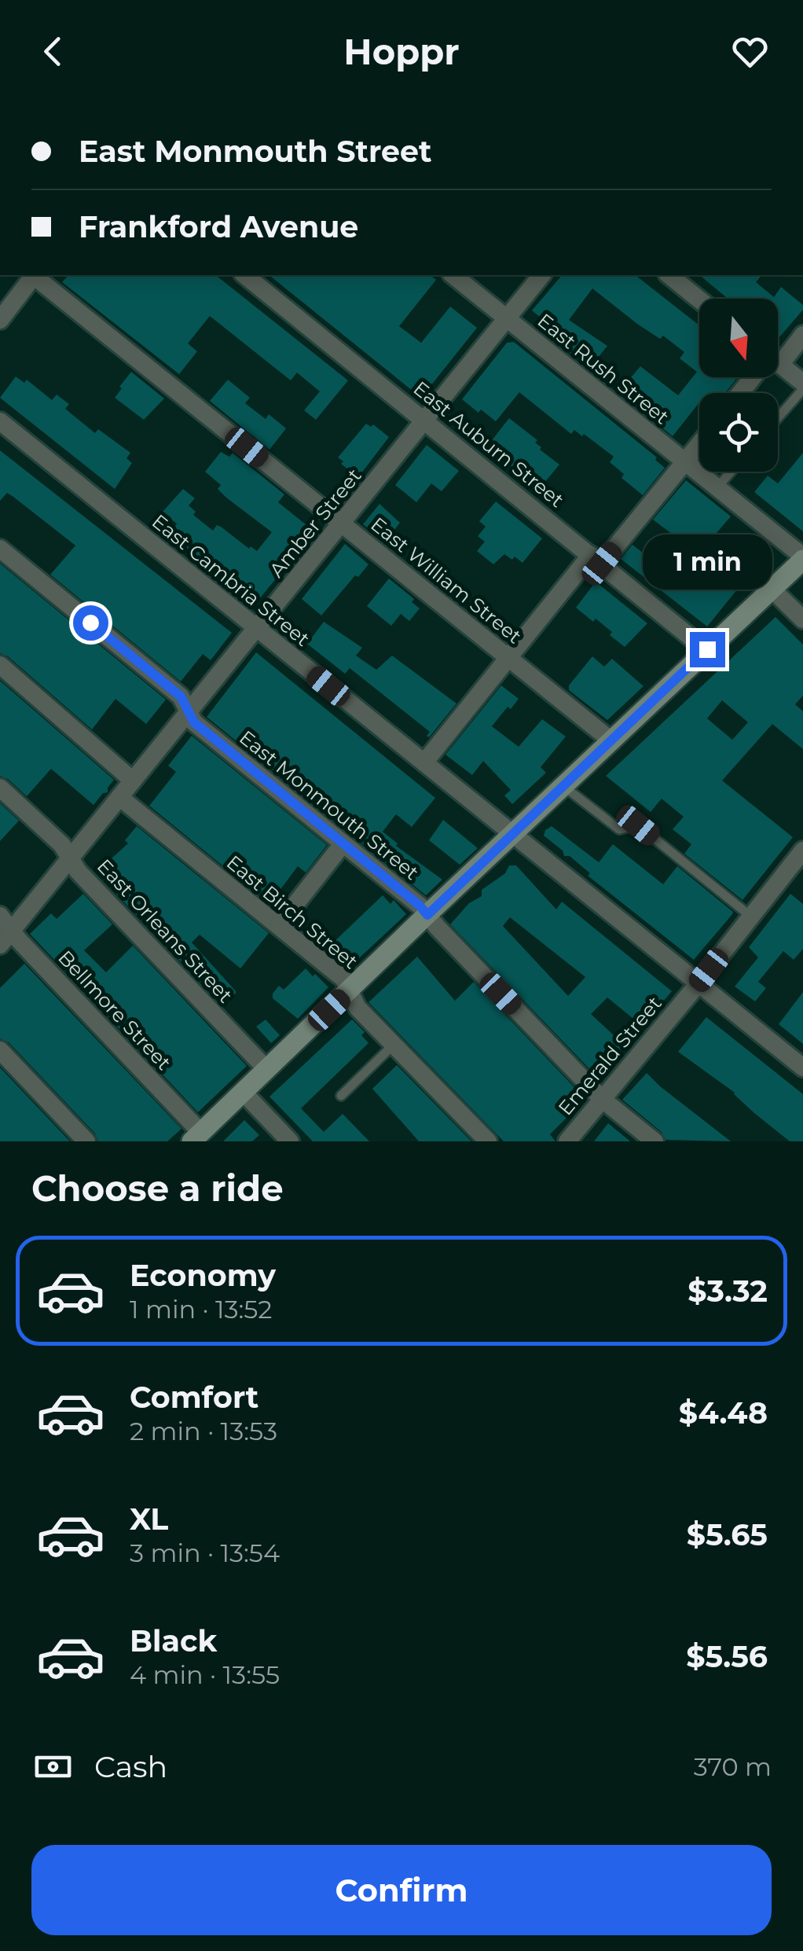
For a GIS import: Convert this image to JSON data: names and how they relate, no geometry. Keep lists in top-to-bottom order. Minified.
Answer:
{"streets":{"street":["East Rush Street","East Auburn Street","Amber Street","East Cambria Street","East William Street","East Monmouth Street","East Birch Street","East Orleans Street","Bellmore Street","Emerald Street"]},"crossings":[["East Rush Street","Amber Street"],["East Auburn Street","Amber Street"],["Amber Street","East Cambria Street"],["Amber Street","East William Street"],["Amber Street","East Monmouth Street"],["Amber Street","East Birch Street"],["Amber Street","East Orleans Street"],["Amber Street","Bellmore Street"],["East Cambria Street","Emerald Street"],["East Monmouth Street","Emerald Street"]],"north":"bottom","page":{"header":"Hoppr","banner":["East Monmouth Street","Frankford Avenue"],"bubble":"1 min","heading":"Choose a ride","list":[{"name":"Economy","note":"1 min · 13:52","value":"$3.32"},{"name":"Comfort","note":"2 min · 13:53","value":"$4.48"},{"name":"XL","note":"3 min · 13:54","value":"$5.65"},{"name":"Black","note":"4 min · 13:55","value":"$5.56"}],"pay":["Cash","370 m"],"buttons":"Confirm"}}
